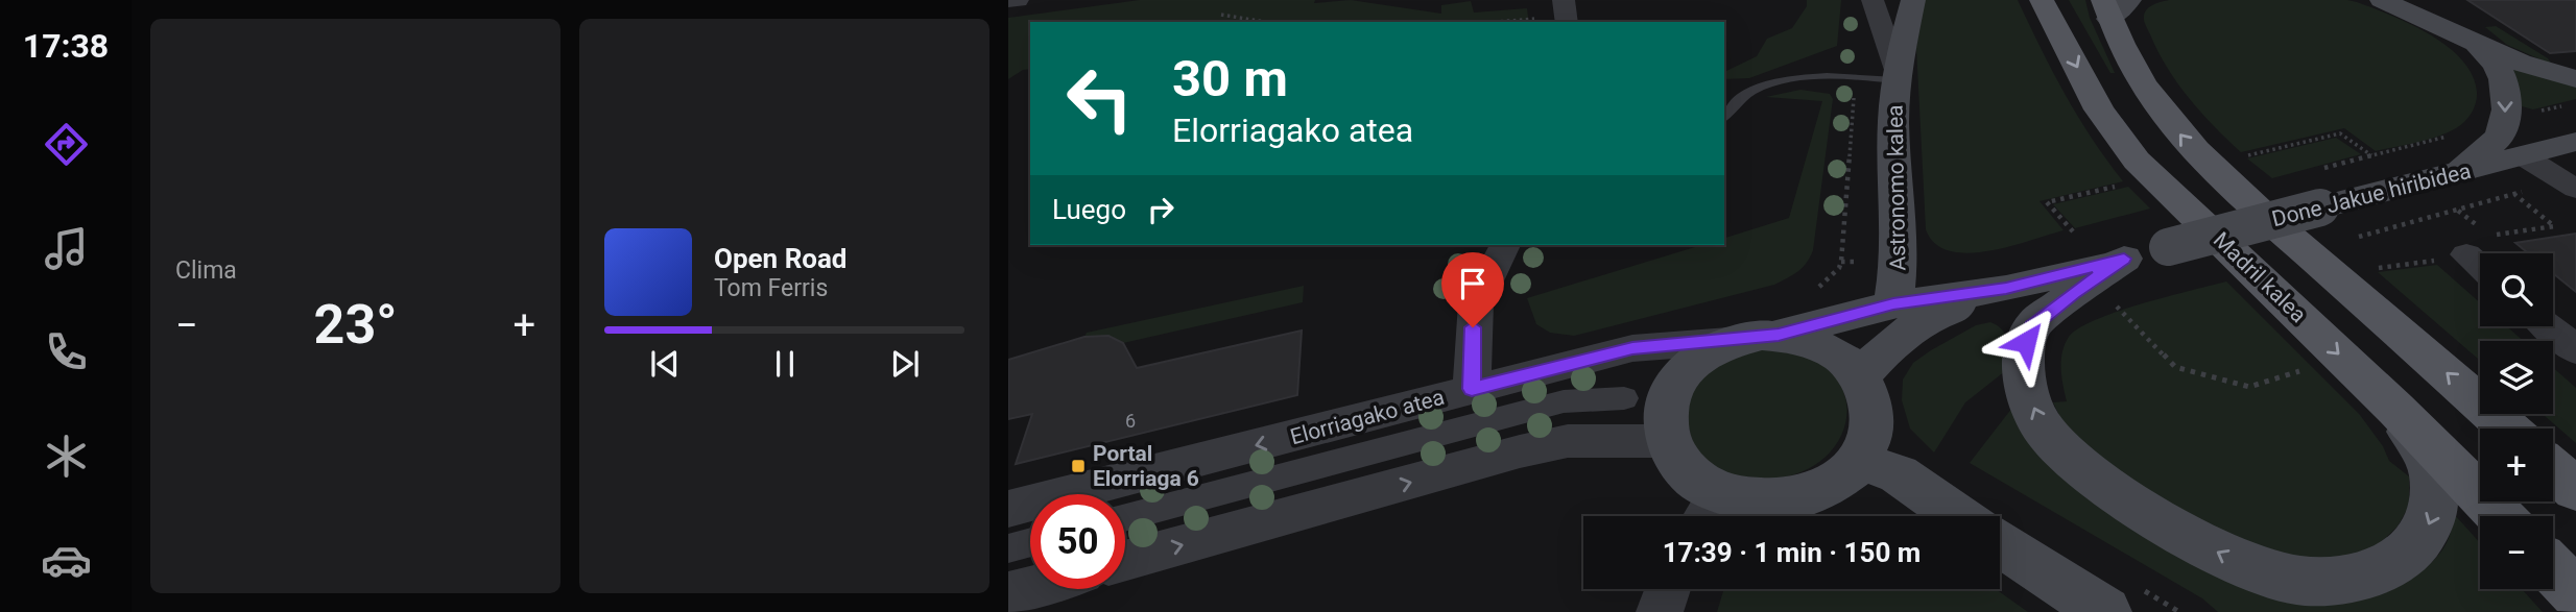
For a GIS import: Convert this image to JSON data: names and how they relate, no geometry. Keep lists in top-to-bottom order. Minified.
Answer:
{"streets":{"main road":["Astronomo kalea","Done Jakue hiribidea","Madril kalea","Elorriagako atea"]},"crossings":[["Astronomo kalea","Elorriagako atea"],["Done Jakue hiribidea","Elorriagako atea"]],"places":{"transit":["Portal Elorriaga 6"]},"house_numbers":["6"],"page":{"tabs":"17:38","tile":"Clima","turn":["30 m","Elorriagako atea"],"then":"Luego","song":["Open Road","Tom Ferris"],"map_buttons":["+","−"],"heat":["−","23°","+"],"limit":"50","trip":"17:39 · 1 min · 150 m"}}
